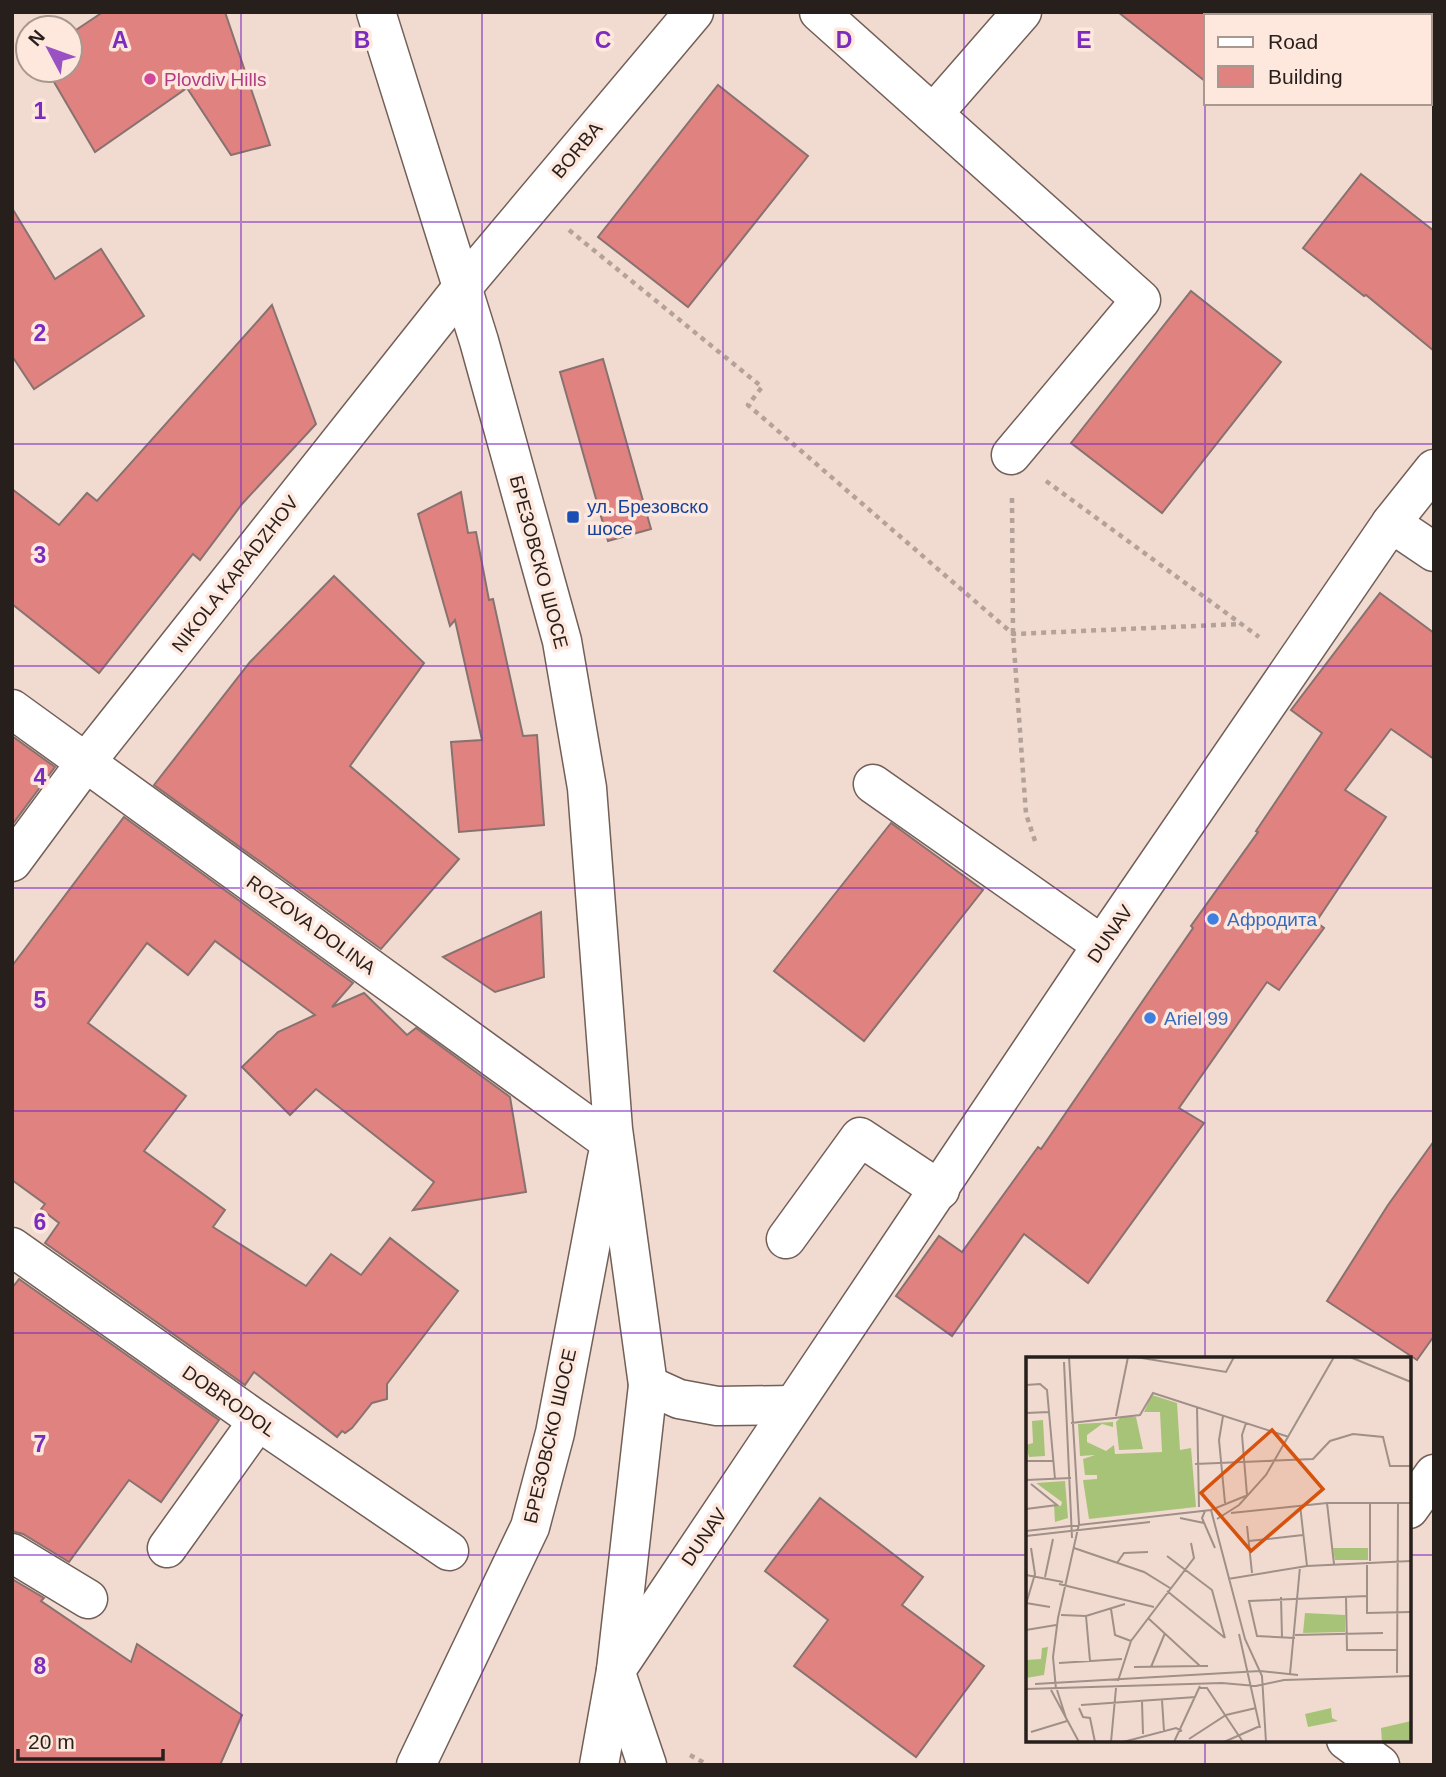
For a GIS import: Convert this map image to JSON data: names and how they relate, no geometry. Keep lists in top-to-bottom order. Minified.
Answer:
{"streets":{"street":["BORBA","БРЕЗОВСКО ШОСЕ","NIKOLA KARADZHOV","ROZOVA DOLINA","DUNAV","DOBRODOL"]},"crossings":[["BORBA","БРЕЗОВСКО ШОСЕ"],["BORBA","NIKOLA KARADZHOV"],["БРЕЗОВСКО ШОСЕ","NIKOLA KARADZHOV"],["БРЕЗОВСКО ШОСЕ","ROZOVA DOLINA"],["БРЕЗОВСКО ШОСЕ","DUNAV"],["NIKOLA KARADZHOV","ROZOVA DOLINA"]],"places":{"other":["Plovdiv Hills","Афродита","Ariel 99"],"transit":["ул. Брезовско шосе"]},"legend":["Road","Building"],"scale_bar":"20 m","north":"top left","grid":{"columns":["A","B","C","D","E"],"rows":["1","2","3","4","5","6","7","8"]}}
